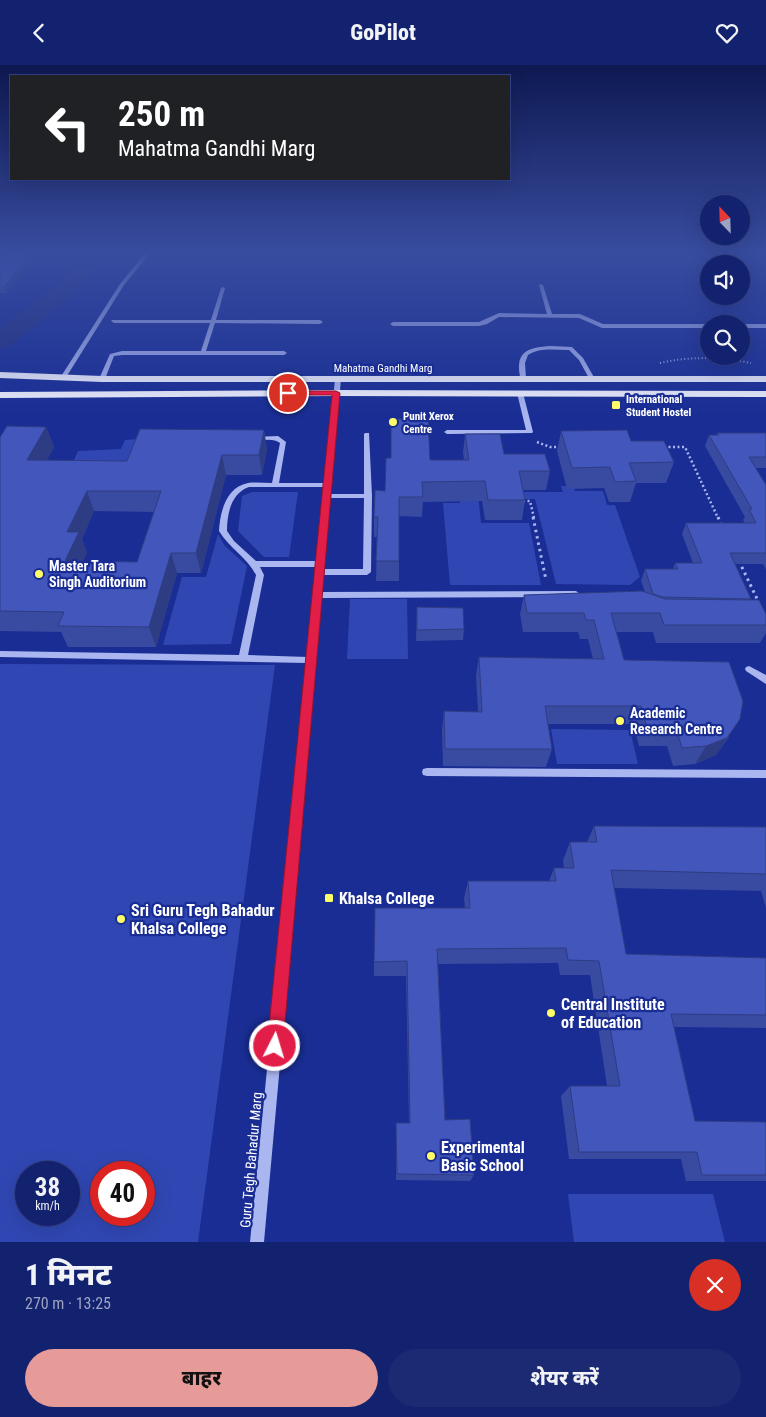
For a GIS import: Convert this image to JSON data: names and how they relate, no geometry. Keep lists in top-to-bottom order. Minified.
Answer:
{"streets":{"main road":["Mahatma Gandhi Marg"],"street":["Guru Tegh Bahadur Marg"]},"crossings":[["Mahatma Gandhi Marg","Guru Tegh Bahadur Marg"]],"places":{"transit":["International Student Hostel","Khalsa College"],"other":["Punit Xerox Centre","Master Tara Singh Auditorium","Academic Research Centre","Sri Guru Tegh Bahadur Khalsa College","Central Institute of Education","Experimental Basic School"]},"north":"top left","page":{"header":"GoPilot","turn":["250 m","Mahatma Gandhi Marg"],"speed":"38 km/h","limit":"40","heading":["1 मिनट","270 m · 13:25"],"buttons":["बाहर","शेयर करें"]}}
